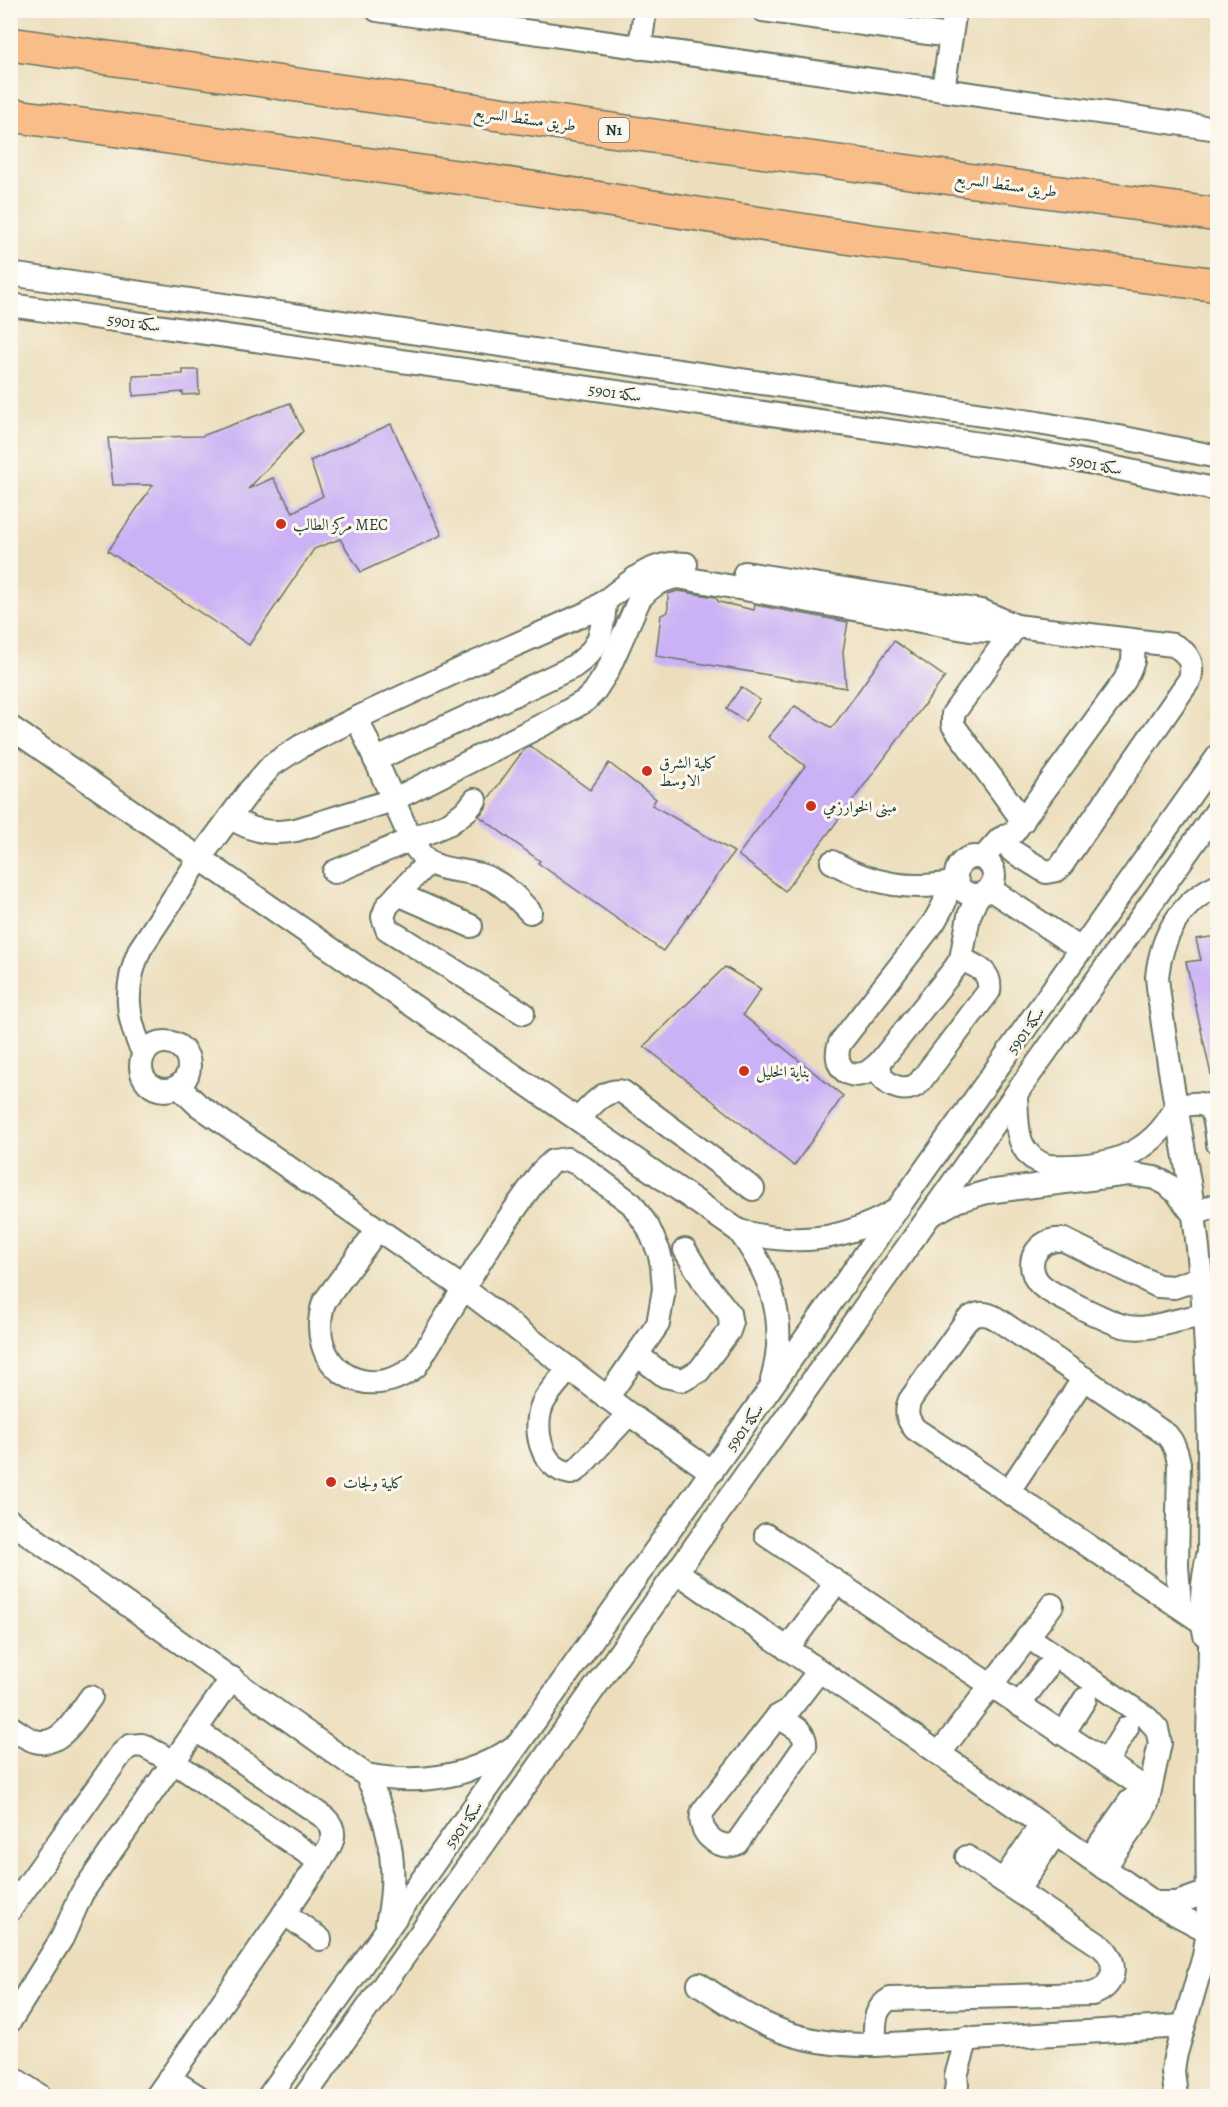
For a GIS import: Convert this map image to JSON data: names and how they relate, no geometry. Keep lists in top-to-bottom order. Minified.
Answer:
{"streets":{"highway":["طريق مسقط السريع","N1"],"street":["سكة 5901"]},"places":["مركز الطالب MEC","كلية الشرق الاوسط","مبنى الخوارزمي","بناية الخليل","كلية ولجات"]}
